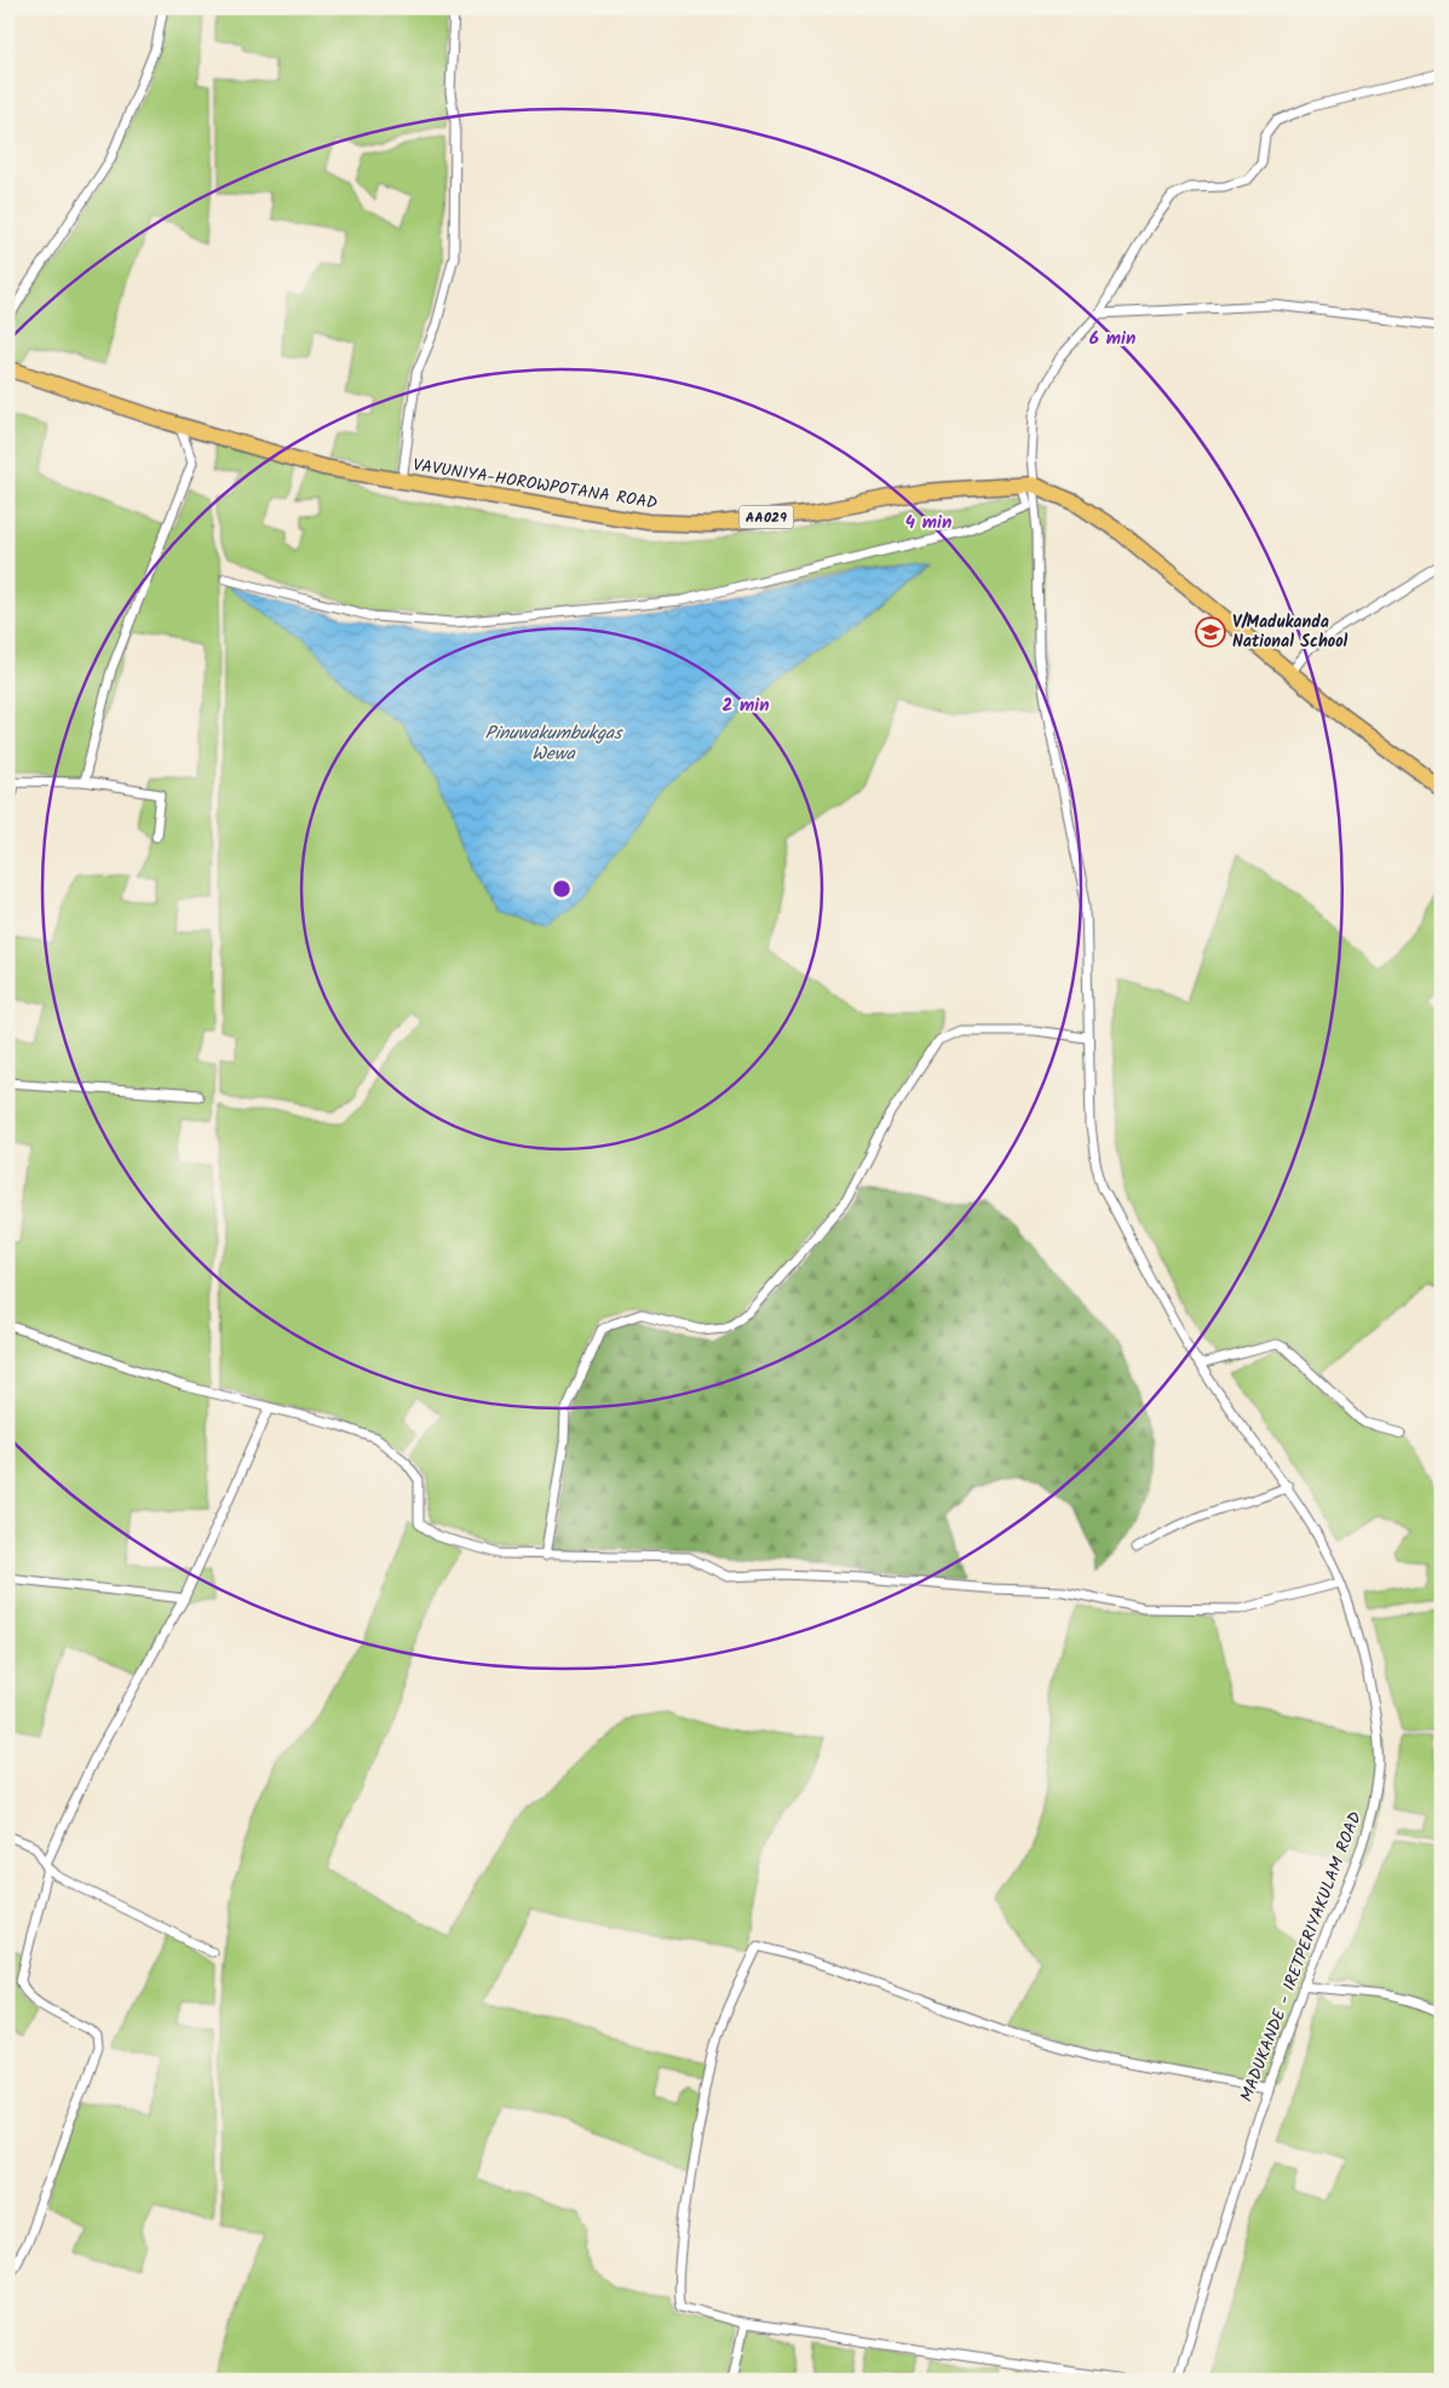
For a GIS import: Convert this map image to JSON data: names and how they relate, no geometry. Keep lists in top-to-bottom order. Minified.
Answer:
{"streets":{"highway":["VAVUNIYA-HOROWPOTANA ROAD","AA029"],"street":["MADUKANDE - IRETPERIYAKULAM ROAD"]},"crossings":[["VAVUNIYA-HOROWPOTANA ROAD","MADUKANDE - IRETPERIYAKULAM ROAD"]],"water":["Pinuwakumbukgas Wewa"],"places":{"school or university":["V/Madukanda National School"]},"rings":["6 min","4 min","2 min"]}
